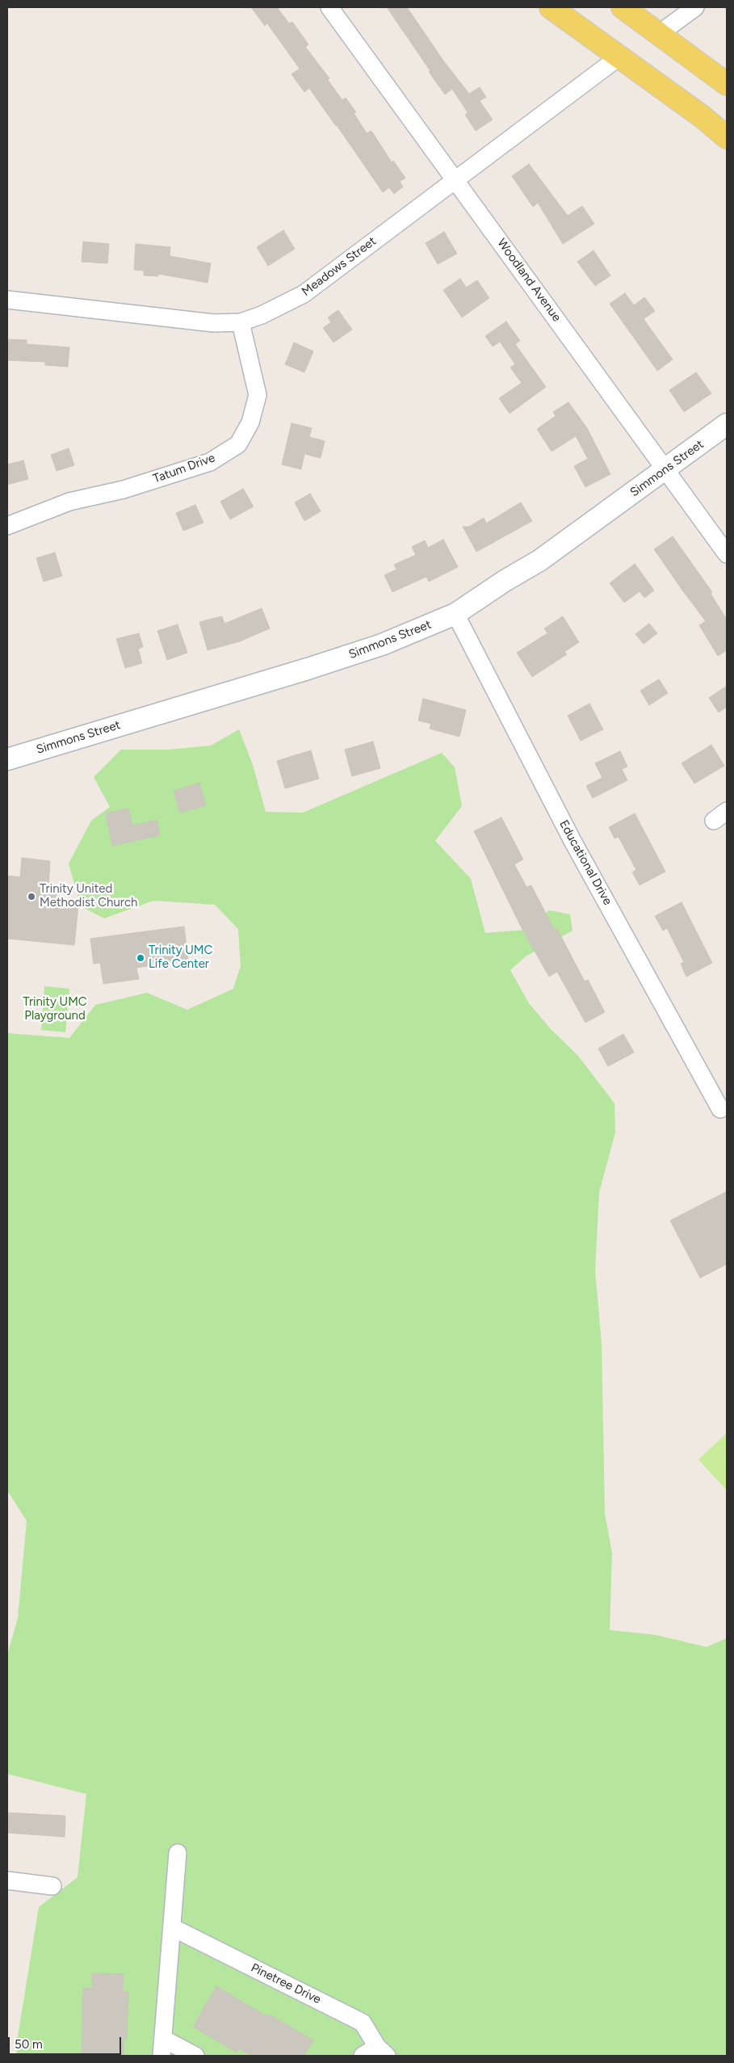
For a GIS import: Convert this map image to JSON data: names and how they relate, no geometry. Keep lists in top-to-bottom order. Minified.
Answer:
{"streets":{"street":["Meadows Street","Woodland Avenue","Tatum Drive","Simmons Street","Educational Drive","Pinetree Drive"]},"crossings":[["Meadows Street","Woodland Avenue"],["Meadows Street","Tatum Drive"],["Woodland Avenue","Simmons Street"],["Simmons Street","Educational Drive"]],"parks":["Trinity UMC Playground"],"places":["Trinity United Methodist Church","Trinity UMC Life Center"],"scale_bar":"50 m"}
